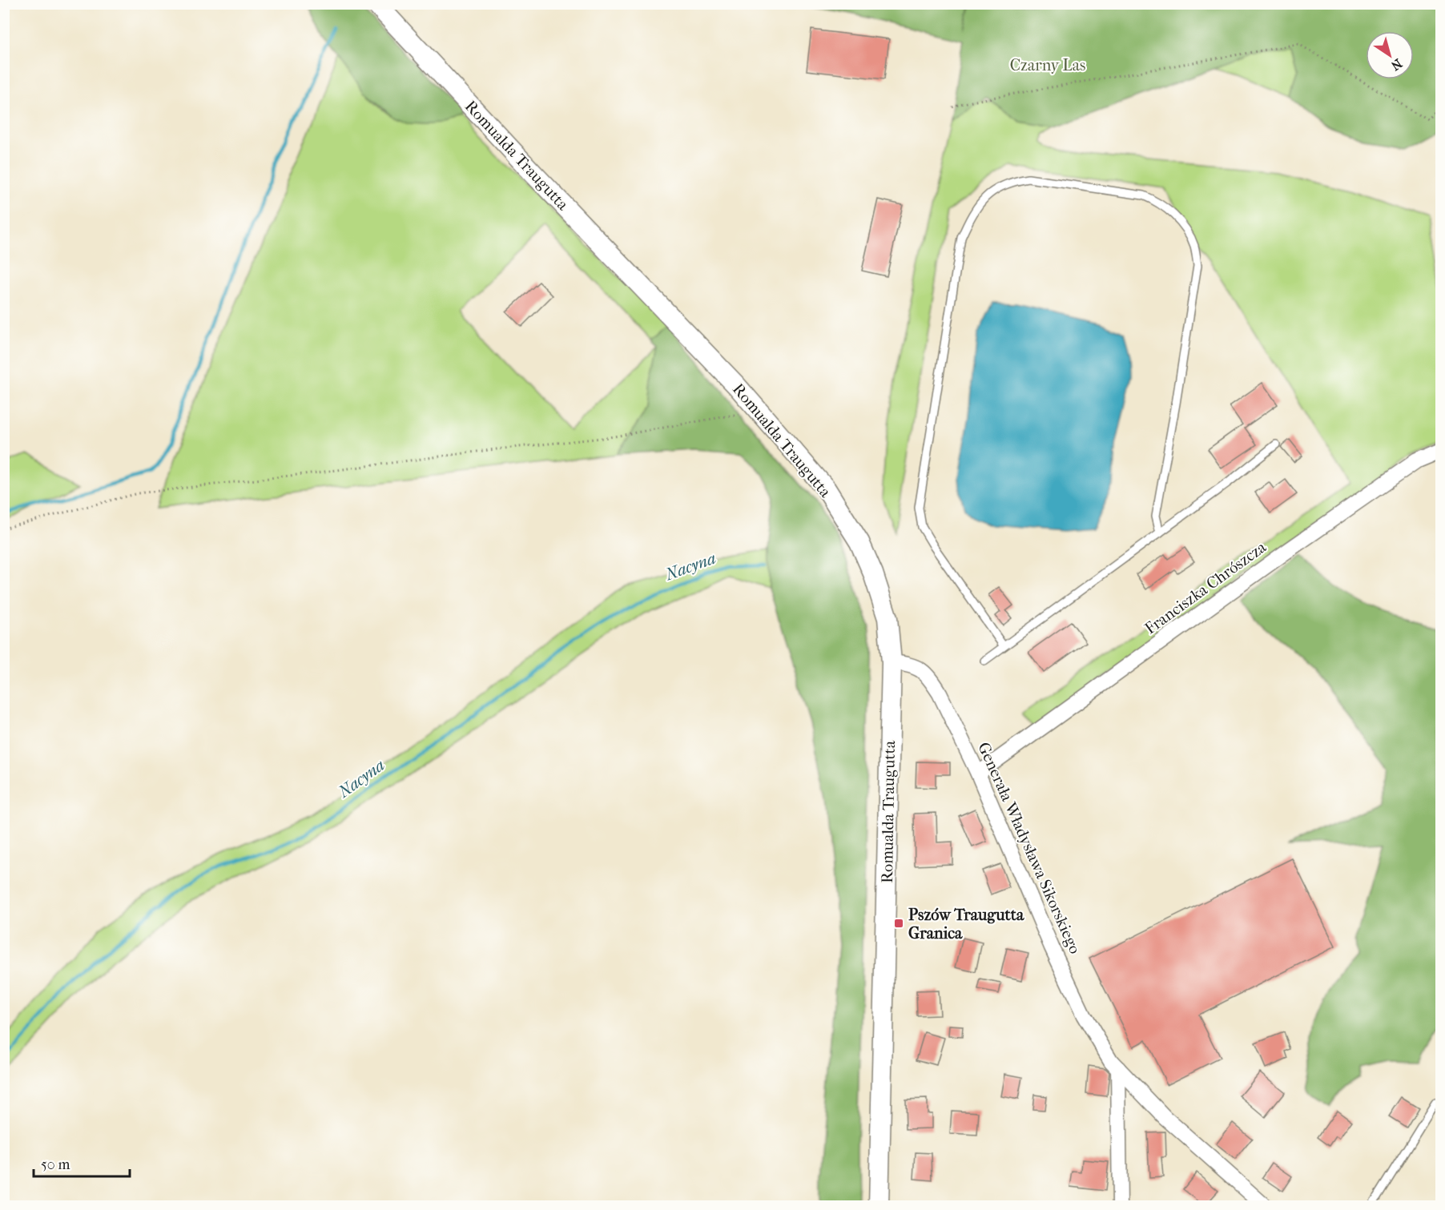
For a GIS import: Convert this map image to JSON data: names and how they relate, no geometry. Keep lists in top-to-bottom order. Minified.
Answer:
{"streets":{"street":["Romualda Traugutta","Franciszka Chrószcza","Generała Władysława Sikorskiego"]},"crossings":[["Romualda Traugutta","Generała Władysława Sikorskiego"],["Franciszka Chrószcza","Generała Władysława Sikorskiego"]],"water":["Nacyna"],"parks":["Czarny Las"],"places":{"transit":["Pszów Traugutta Granica"]},"scale_bar":"50 m","north":"bottom right"}
